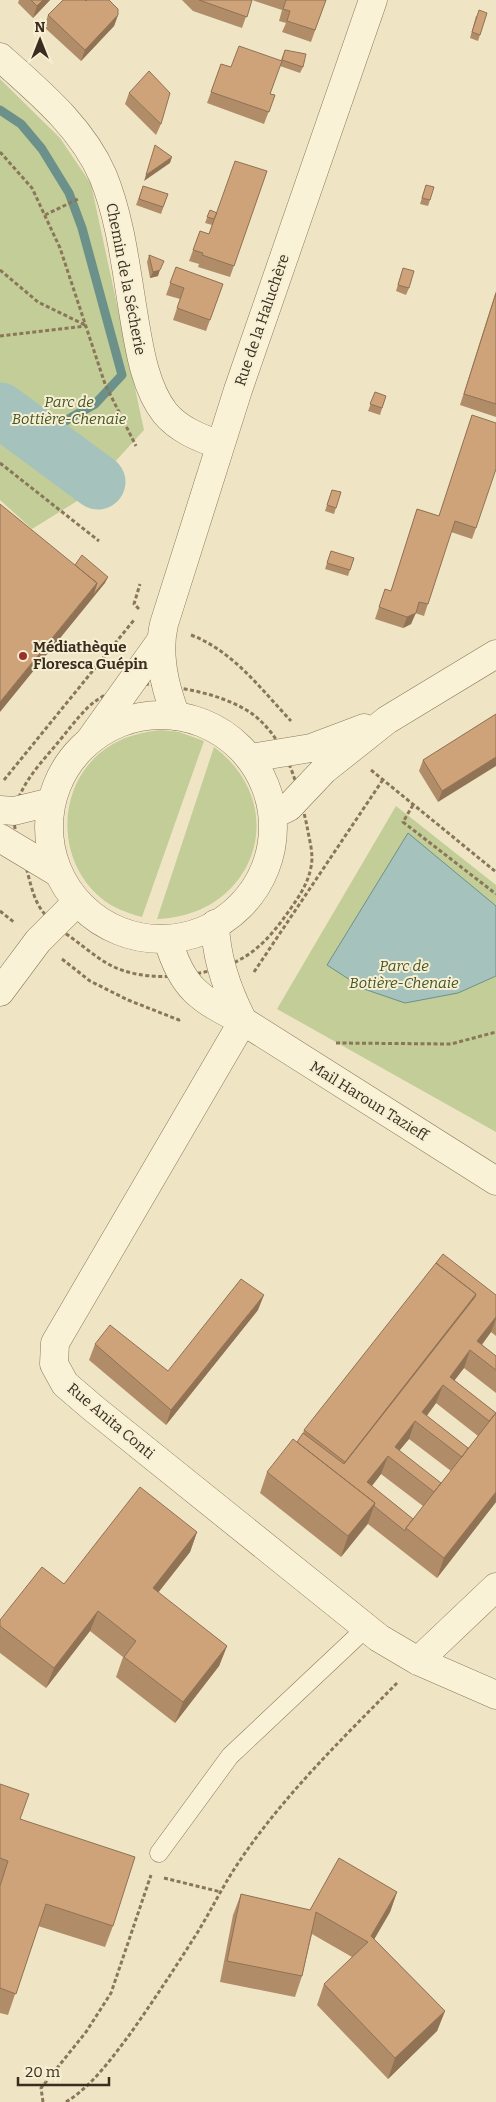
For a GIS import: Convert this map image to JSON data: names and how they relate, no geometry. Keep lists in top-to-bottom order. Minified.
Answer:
{"streets":{"street":["Chemin de la Sécherie","Rue de la Haluchère","Mail Haroun Tazieff","Rue Anita Conti"]},"crossings":[["Chemin de la Sécherie","Rue de la Haluchère"],["Mail Haroun Tazieff","Rue Anita Conti"]],"parks":["Parc de Bottière-Chenaie","Parc de Botière-Chenaie"],"places":["Médiathèque Floresca Guépin"],"scale_bar":"20 m","north":"top"}
